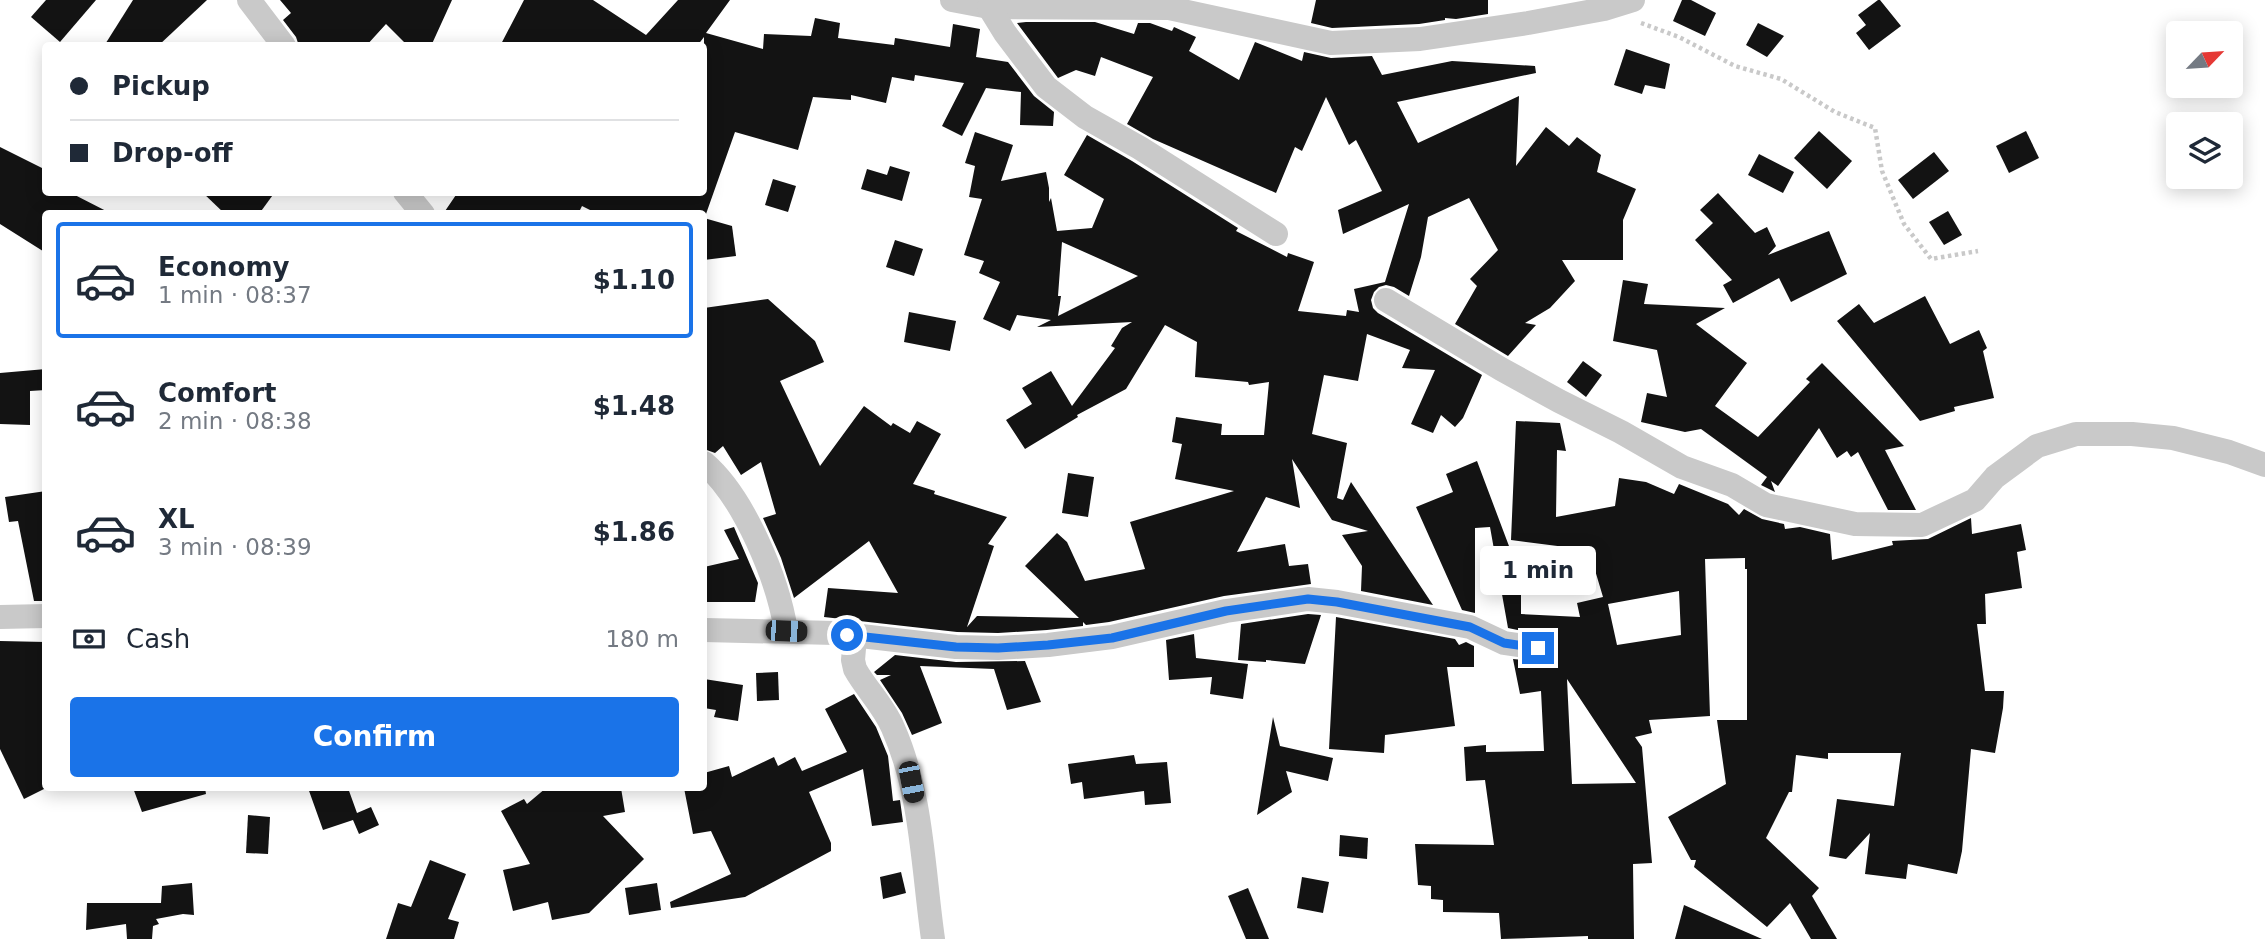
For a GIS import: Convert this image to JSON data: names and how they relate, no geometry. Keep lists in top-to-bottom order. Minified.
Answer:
{"north":"top right","page":{"banner":["Pickup","Drop-off"],"list":[{"name":"Economy","note":"1 min · 08:37","value":"$1.10"},{"name":"Comfort","note":"2 min · 08:38","value":"$1.48"},{"name":"XL","note":"3 min · 08:39","value":"$1.86"}],"bubble":"1 min","pay":["Cash","180 m"],"buttons":"Confirm"}}
